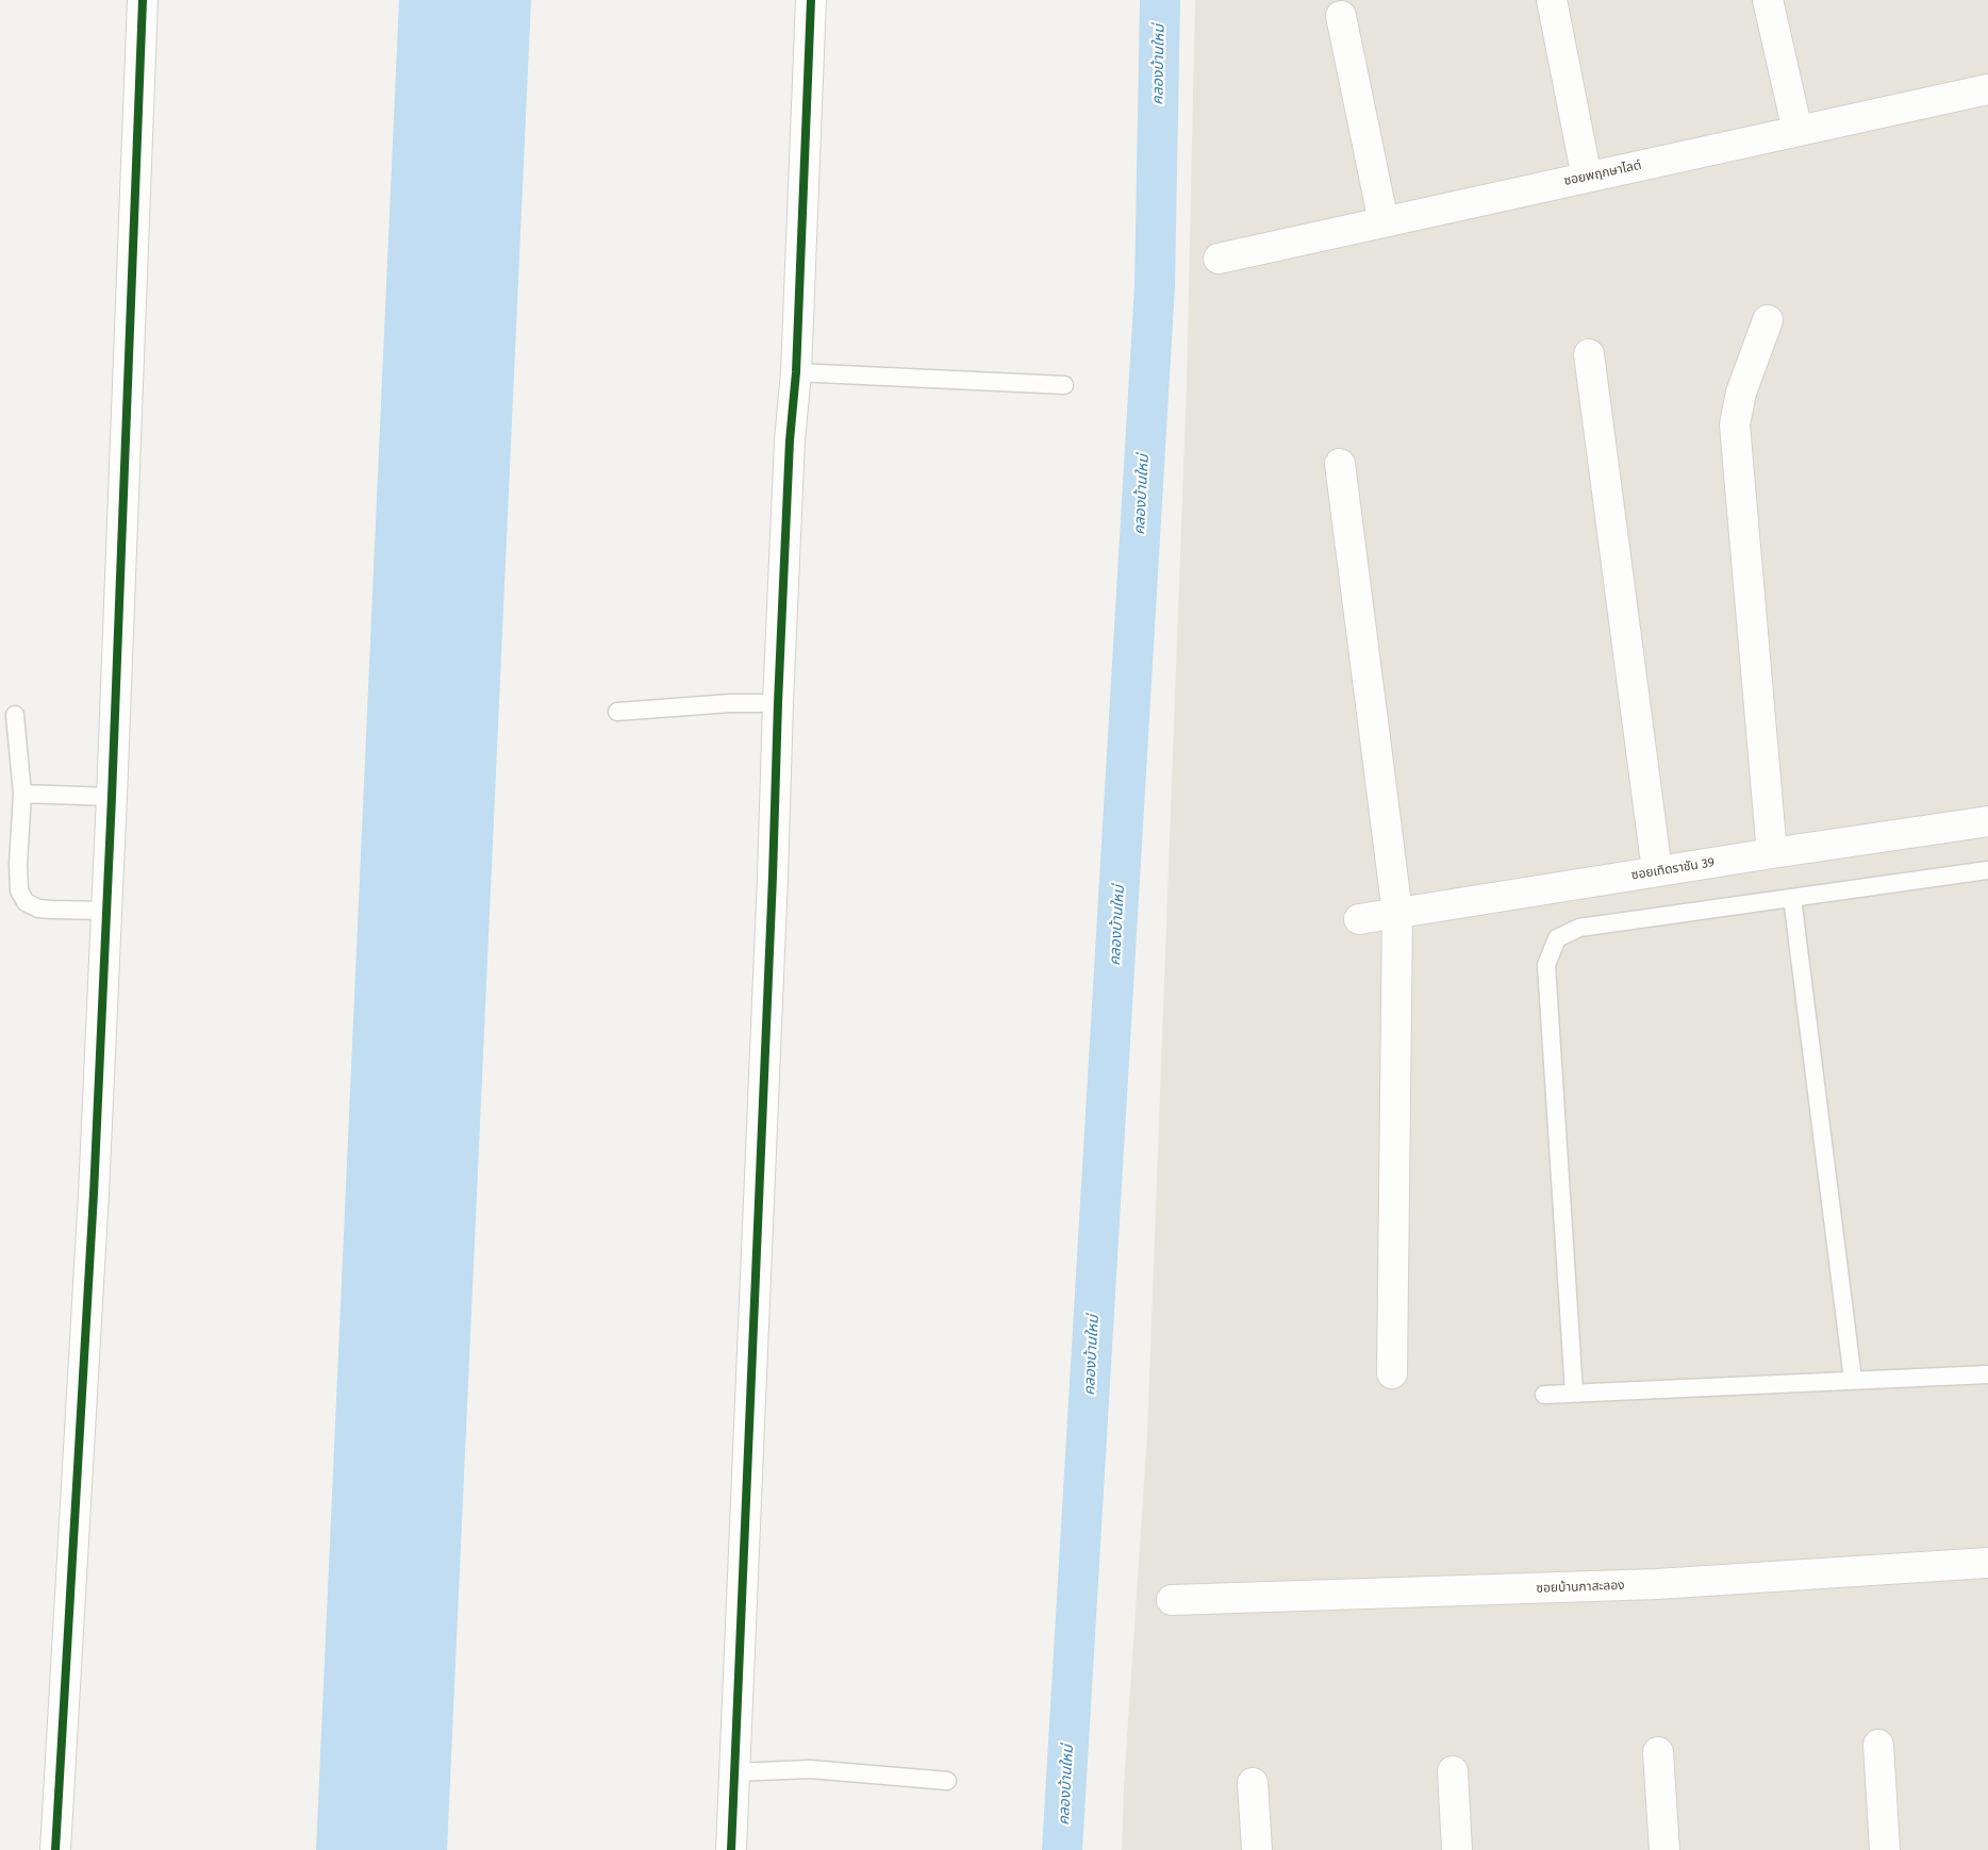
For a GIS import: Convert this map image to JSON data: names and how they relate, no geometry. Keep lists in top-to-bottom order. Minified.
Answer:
{"streets":{"street":["ซอยพฤกษาไลต์","ซอยเทิดราชัน 39","ซอยบ้านกาสะลอง"]},"water":["คลองบ้านใหม่"]}
